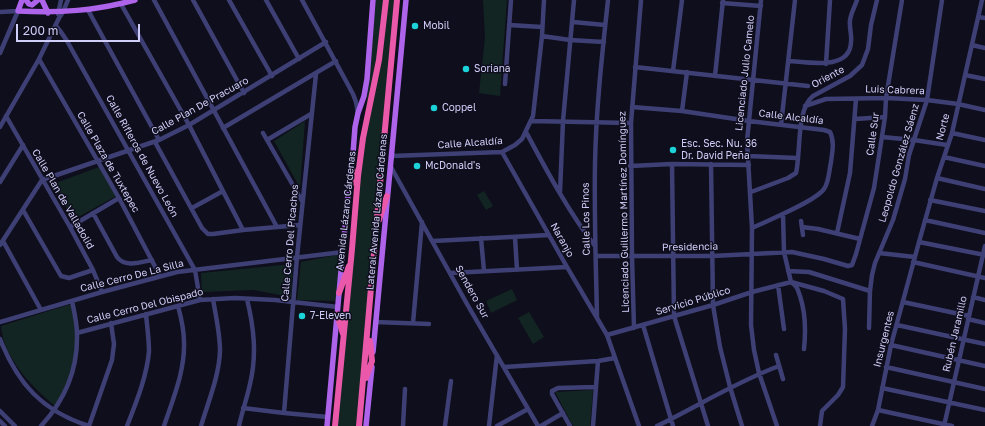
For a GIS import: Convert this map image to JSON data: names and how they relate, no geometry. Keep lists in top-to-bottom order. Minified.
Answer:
{"streets":{"highway":["Avenida Lázaro Cárdenas"],"main road":["Lateral Avenida Lázaro Cárdenas"],"street":["Licenciado Julio Camelo","Oriente","Luis Cabrera","Calle Plan De Pracuaro","Calle Alcaldía","Norte","Calle Sur","Calle Rifleros de Nuevo León","Calle Plaza de Tuxtepec","Leopoldo González Sáenz","Calle Plan de Valladolid","Licenciado Guillermo Martínez Domínguez","Calle Los Pinos","Naranjo","Calle Cerro Del Picachos","Presidencia","Calle Cerro De La Silla","Sendero Sur","Servicio Público","Calle Cerro Del Obispado","Rubén Jaramillo","Insurgentes"]},"crossings":[["Licenciado Julio Camelo","Calle Alcaldía"],["Licenciado Julio Camelo","Presidencia"],["Licenciado Julio Camelo","Servicio Público"],["Oriente","Luis Cabrera"],["Luis Cabrera","Norte"],["Luis Cabrera","Calle Sur"],["Luis Cabrera","Leopoldo González Sáenz"],["Calle Plan De Pracuaro","Calle Rifleros de Nuevo León"],["Calle Plan De Pracuaro","Calle Plaza de Tuxtepec"],["Calle Plan De Pracuaro","Calle Plan de Valladolid"],["Calle Alcaldía","Lateral Avenida Lázaro Cárdenas"],["Calle Alcaldía","Licenciado Guillermo Martínez Domínguez"],["Calle Alcaldía","Naranjo"],["Norte","Insurgentes"],["Calle Sur","Presidencia"],["Calle Rifleros de Nuevo León","Calle Cerro De La Silla"],["Calle Rifleros de Nuevo León","Calle Cerro Del Obispado"],["Calle Plaza de Tuxtepec","Calle Cerro De La Silla"],["Calle Plan de Valladolid","Calle Cerro De La Silla"],["Lateral Avenida Lázaro Cárdenas","Sendero Sur"],["Licenciado Guillermo Martínez Domínguez","Presidencia"],["Licenciado Guillermo Martínez Domínguez","Servicio Público"],["Calle Los Pinos","Naranjo"],["Calle Los Pinos","Presidencia"],["Naranjo","Servicio Público"],["Calle Cerro Del Picachos","Calle Cerro De La Silla"],["Calle Cerro Del Picachos","Calle Cerro Del Obispado"]],"places":["Mobil","Soriana","Coppel","Esc. Sec. Nu. 36 Dr. David Peña","McDonald's","7-Eleven"],"scale_bar":"200 m"}
